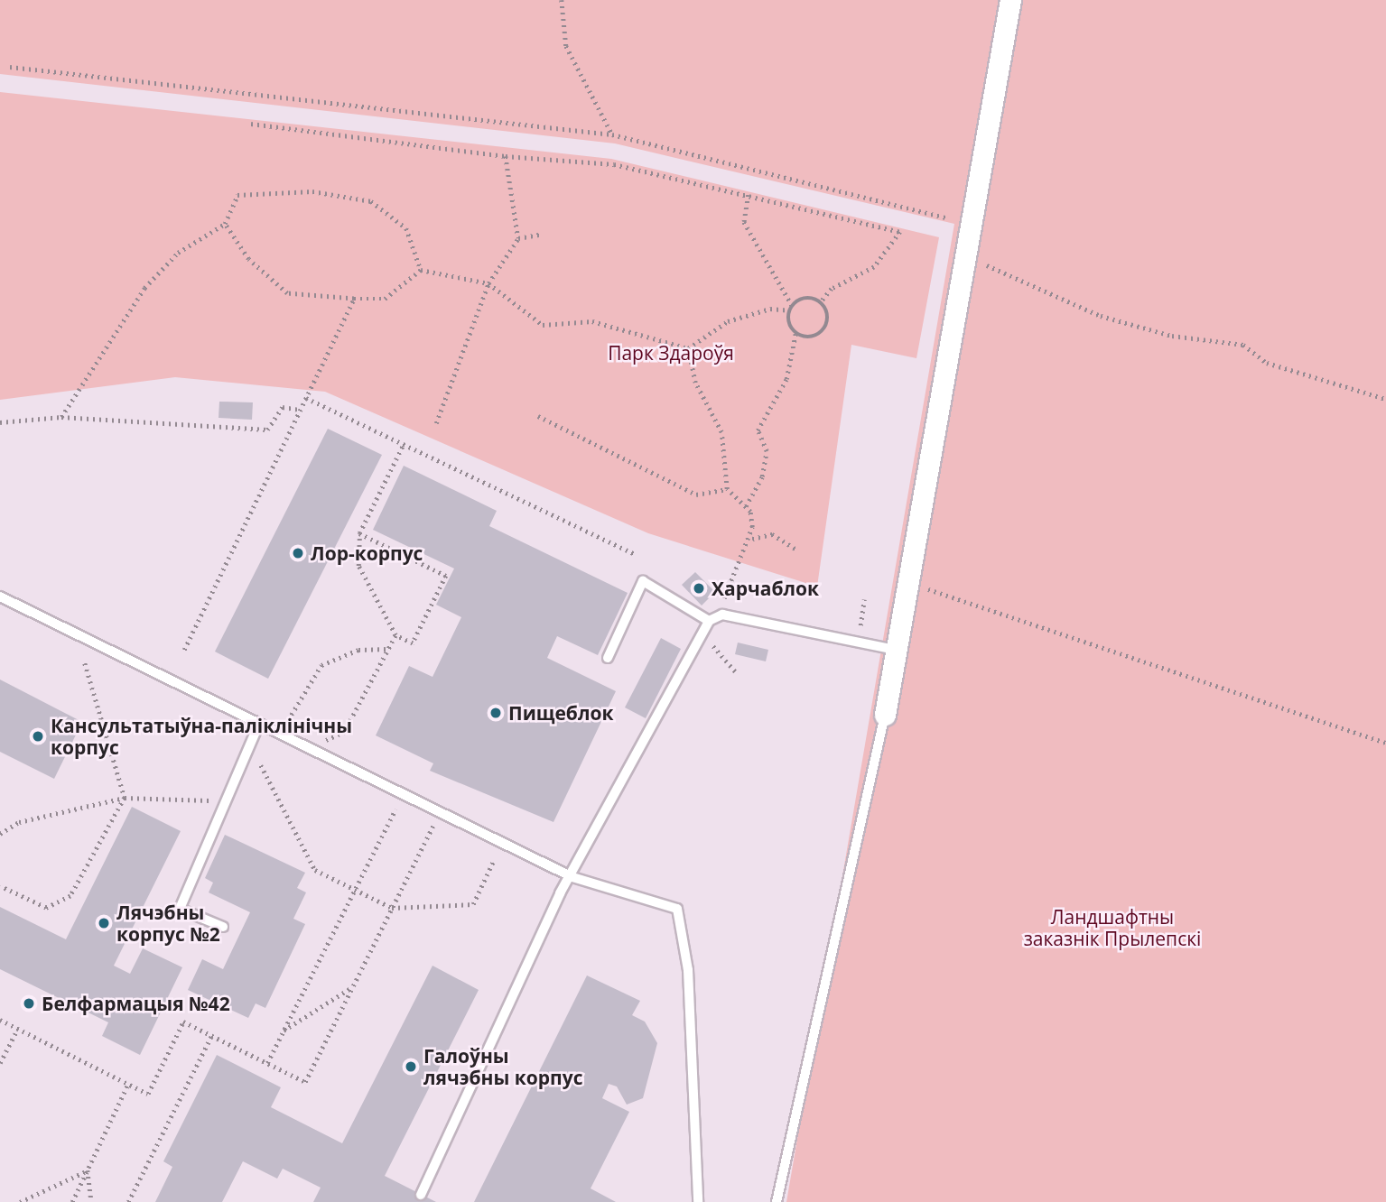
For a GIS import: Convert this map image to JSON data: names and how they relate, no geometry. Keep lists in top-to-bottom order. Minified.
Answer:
{"parks":["Парк Здароўя","Ландшафтны заказнік Прылепскі"],"places":["Лор-корпус","Харчаблок","Пищеблок","Кансультатыўна-паліклінічны корпус","Лячэбны корпус №2","Белфармацыя №42","Галоўны лячэбны корпус"]}
